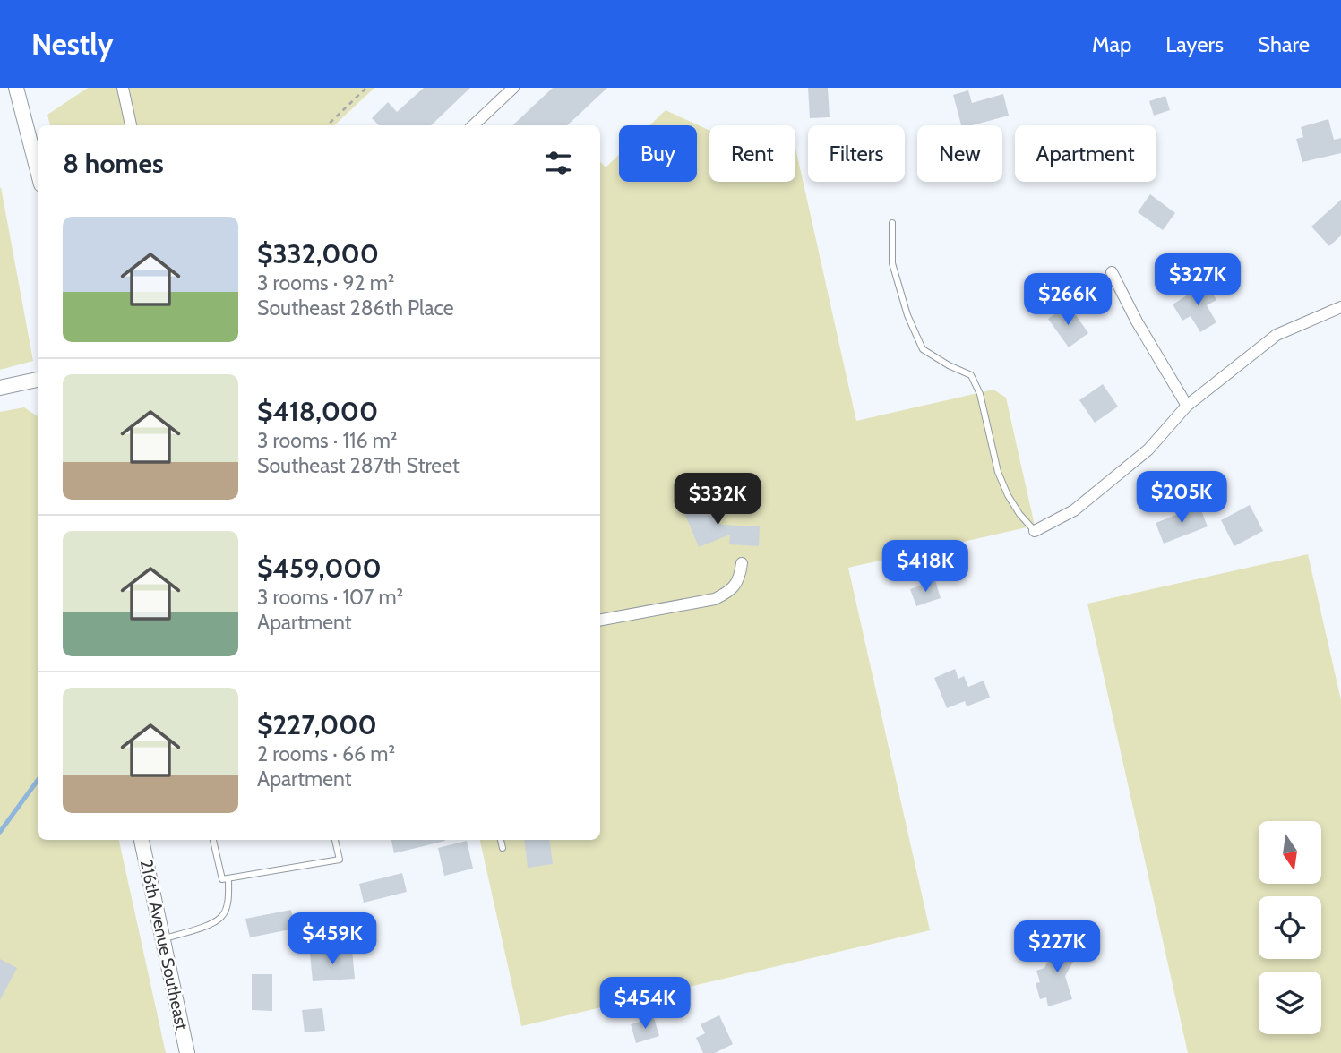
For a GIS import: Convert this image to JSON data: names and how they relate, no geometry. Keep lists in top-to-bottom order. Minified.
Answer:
{"streets":{"street":["216th Avenue Southeast"]},"north":"bottom","page":{"header":"Nestly","nav":["Map","Layers","Share"],"chip":["Buy","Rent","Filters","New","Apartment"],"heading":"8 homes","list":[{"name":"$332,000","note":"3 rooms · 92 m² · Southeast 286th Place"},{"name":"$418,000","note":"3 rooms · 116 m² · Southeast 287th Street"},{"name":"$459,000","note":"3 rooms · 107 m² · Apartment"},{"name":"$227,000","note":"2 rooms · 66 m² · Apartment"}],"price":["$327K","$266K","$205K","$332K","$418K","$459K","$227K","$454K"]}}
